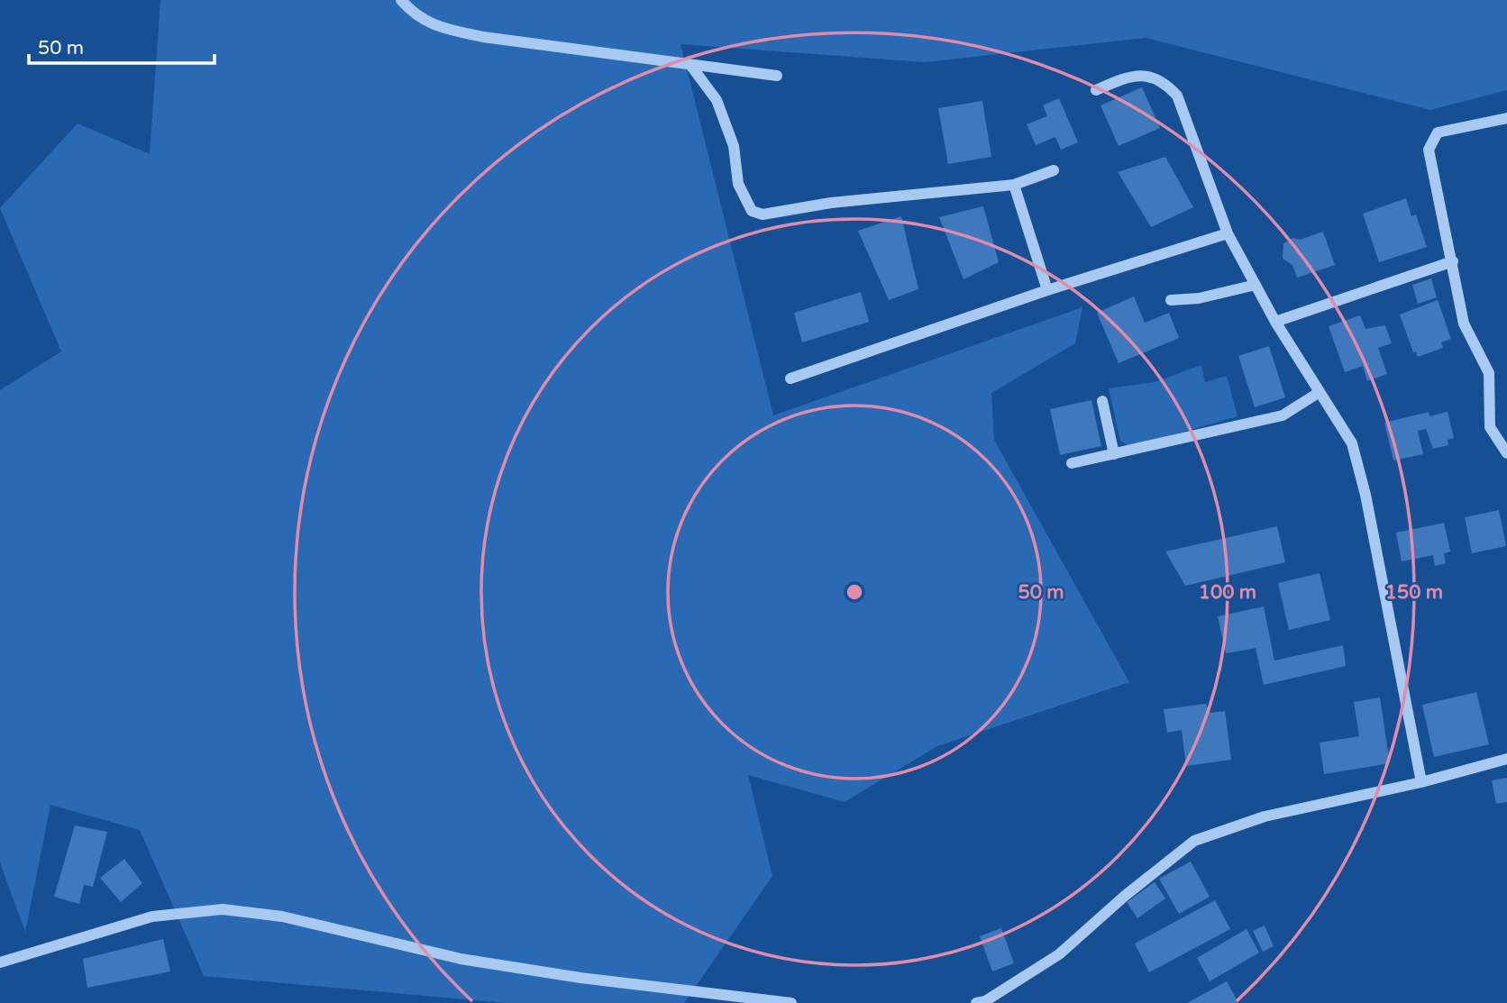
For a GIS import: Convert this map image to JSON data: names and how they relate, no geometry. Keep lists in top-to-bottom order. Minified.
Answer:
{"scale_bar":"50 m","rings":["50 m","100 m","150 m"]}
